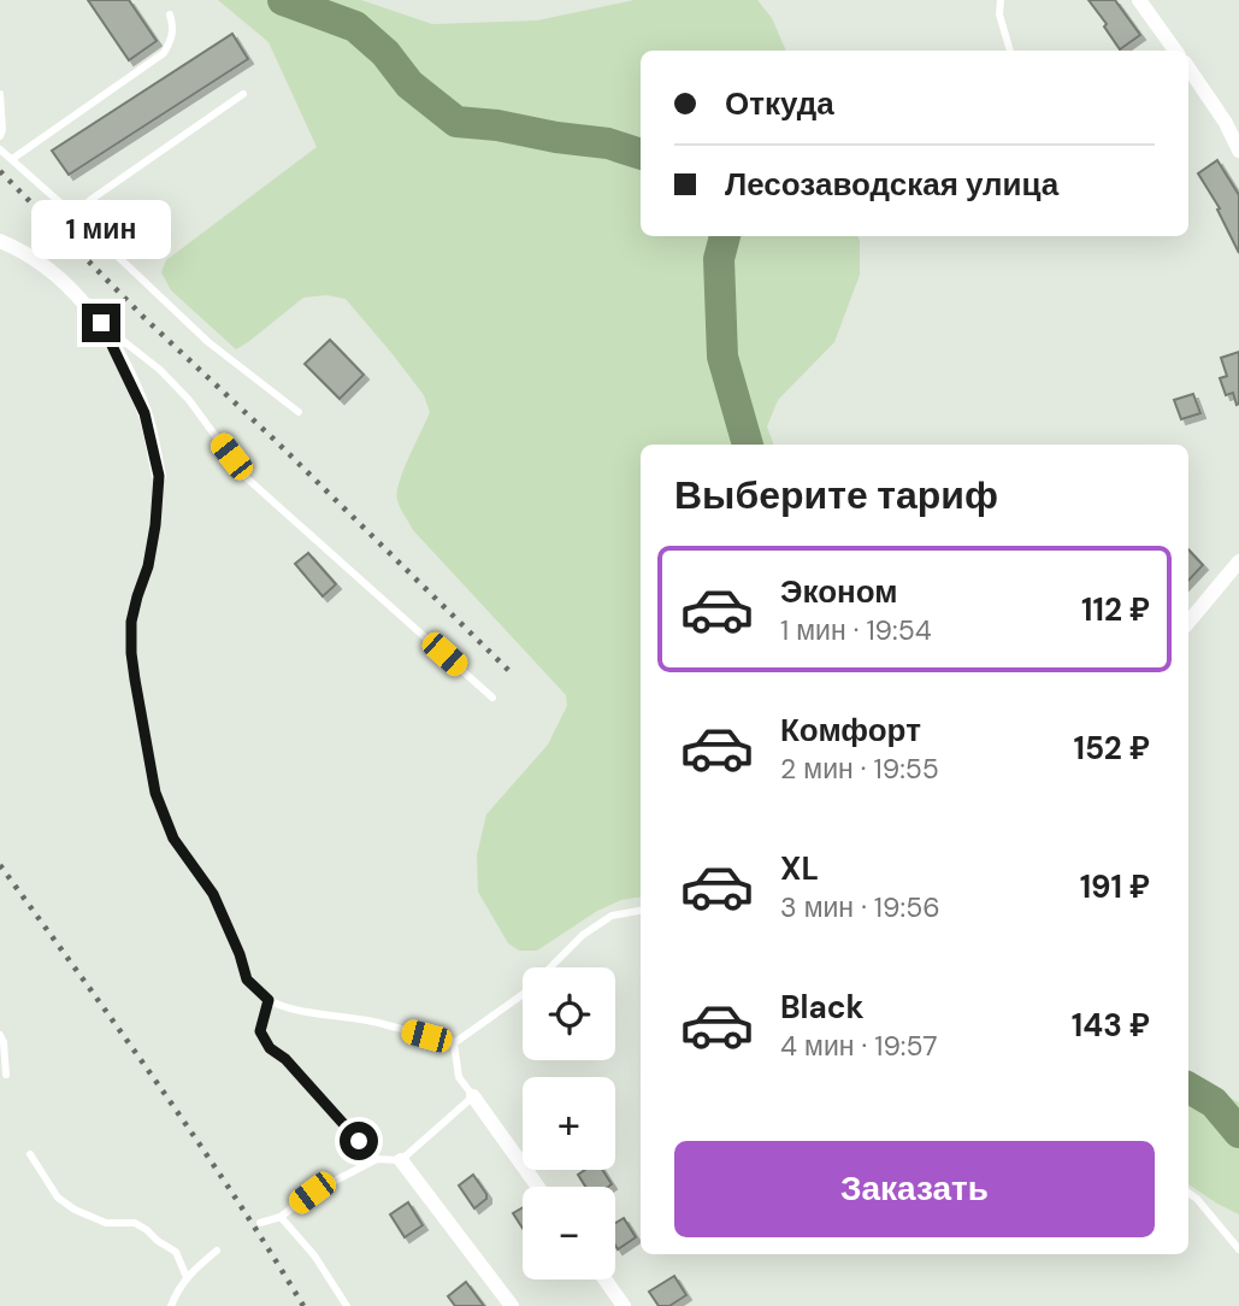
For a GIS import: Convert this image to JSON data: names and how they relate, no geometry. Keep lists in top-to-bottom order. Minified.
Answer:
{"page":{"banner":["Откуда","Лесозаводская улица"],"bubble":"1 мин","heading":"Выберите тариф","list":[{"name":"Эконом","note":"1 мин · 19:54","value":"112 ₽"},{"name":"Комфорт","note":"2 мин · 19:55","value":"152 ₽"},{"name":"XL","note":"3 мин · 19:56","value":"191 ₽"},{"name":"Black","note":"4 мин · 19:57","value":"143 ₽"}],"map_buttons":["+","−"],"buttons":"Заказать"}}
